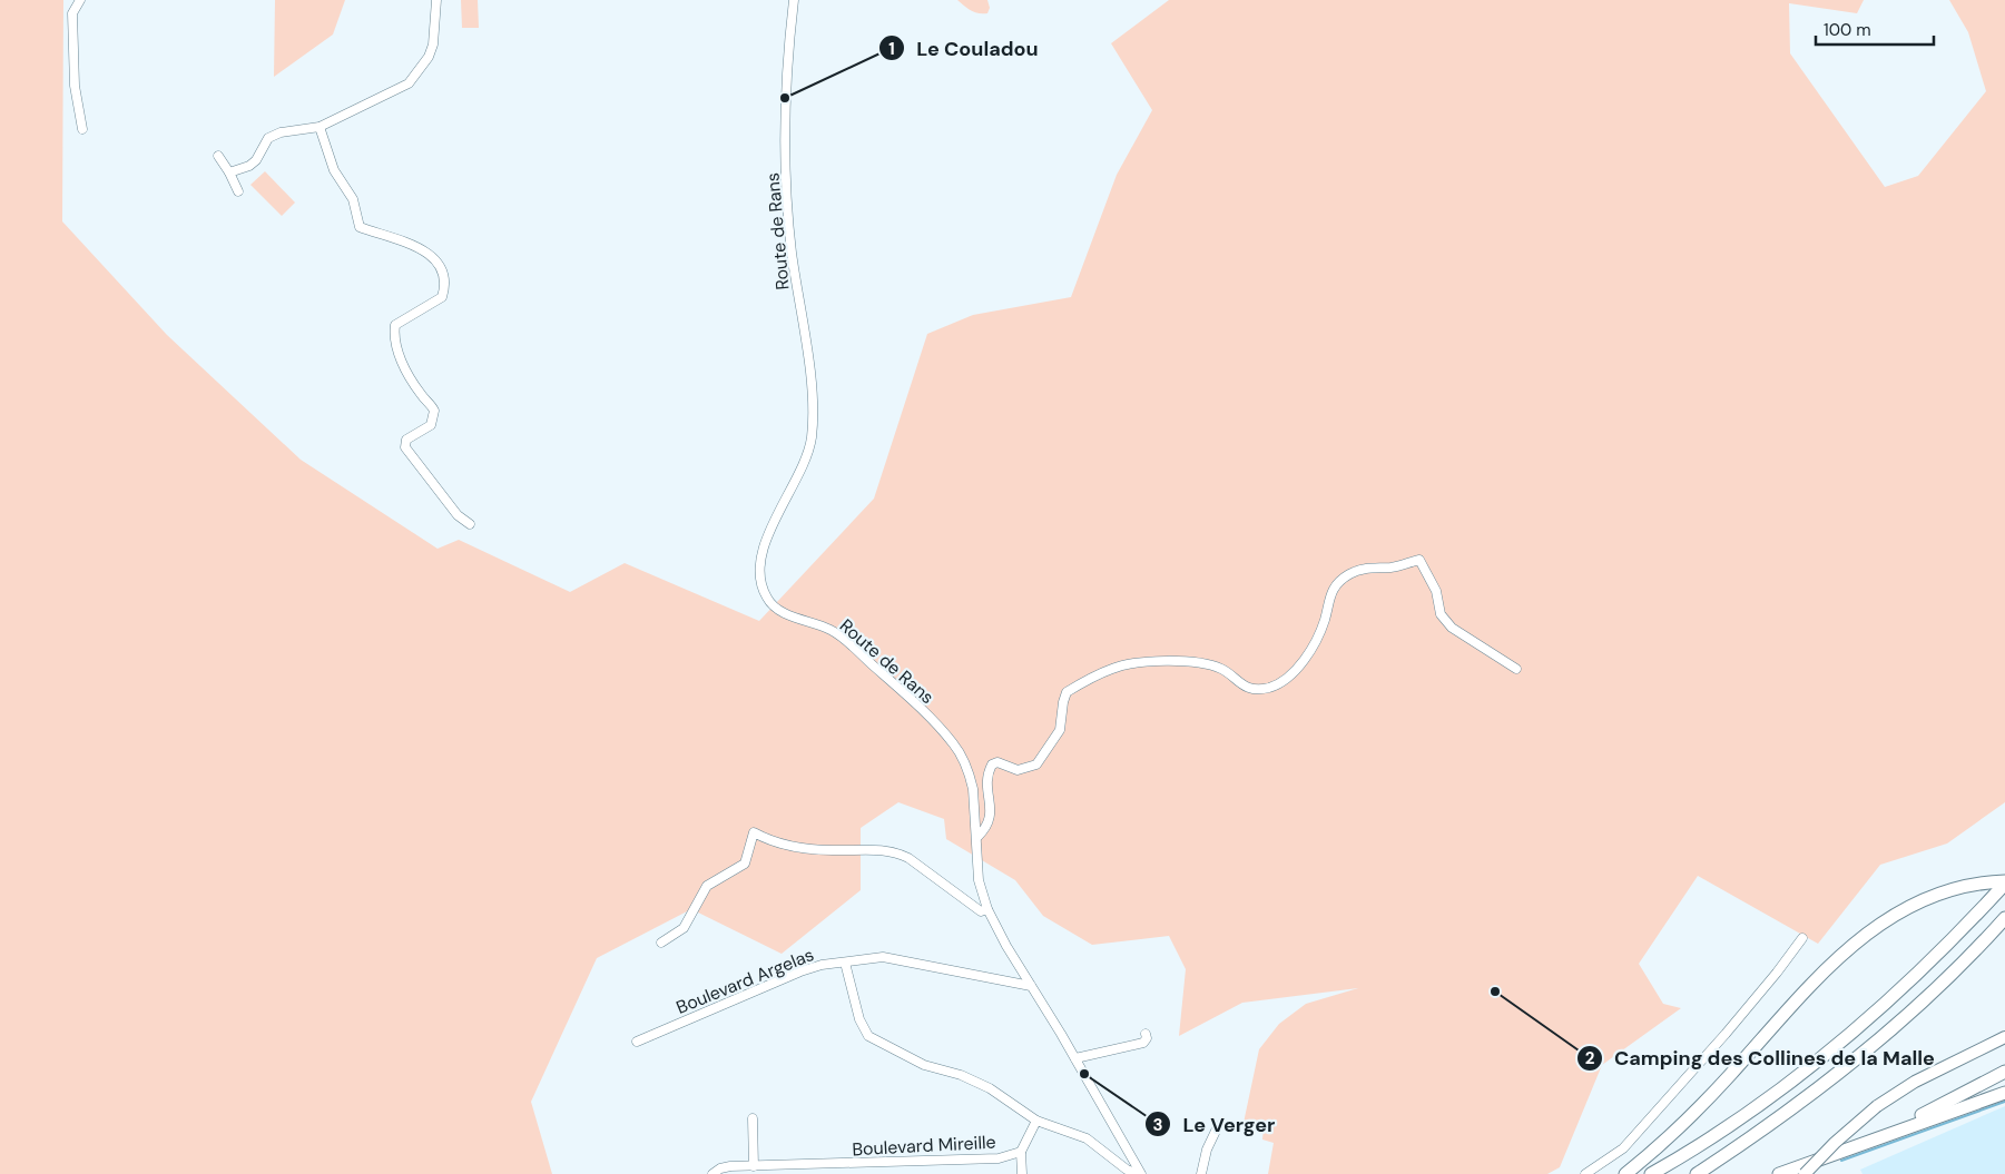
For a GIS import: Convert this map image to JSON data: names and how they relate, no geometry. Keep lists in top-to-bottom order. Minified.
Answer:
{"streets":{"street":["Route de Rans","Boulevard Argelas","Boulevard Mireille"]},"crossings":[["Route de Rans","Boulevard Argelas"]],"places":["Le Couladou","Camping des Collines de la Malle","Le Verger"],"scale_bar":"100 m"}
